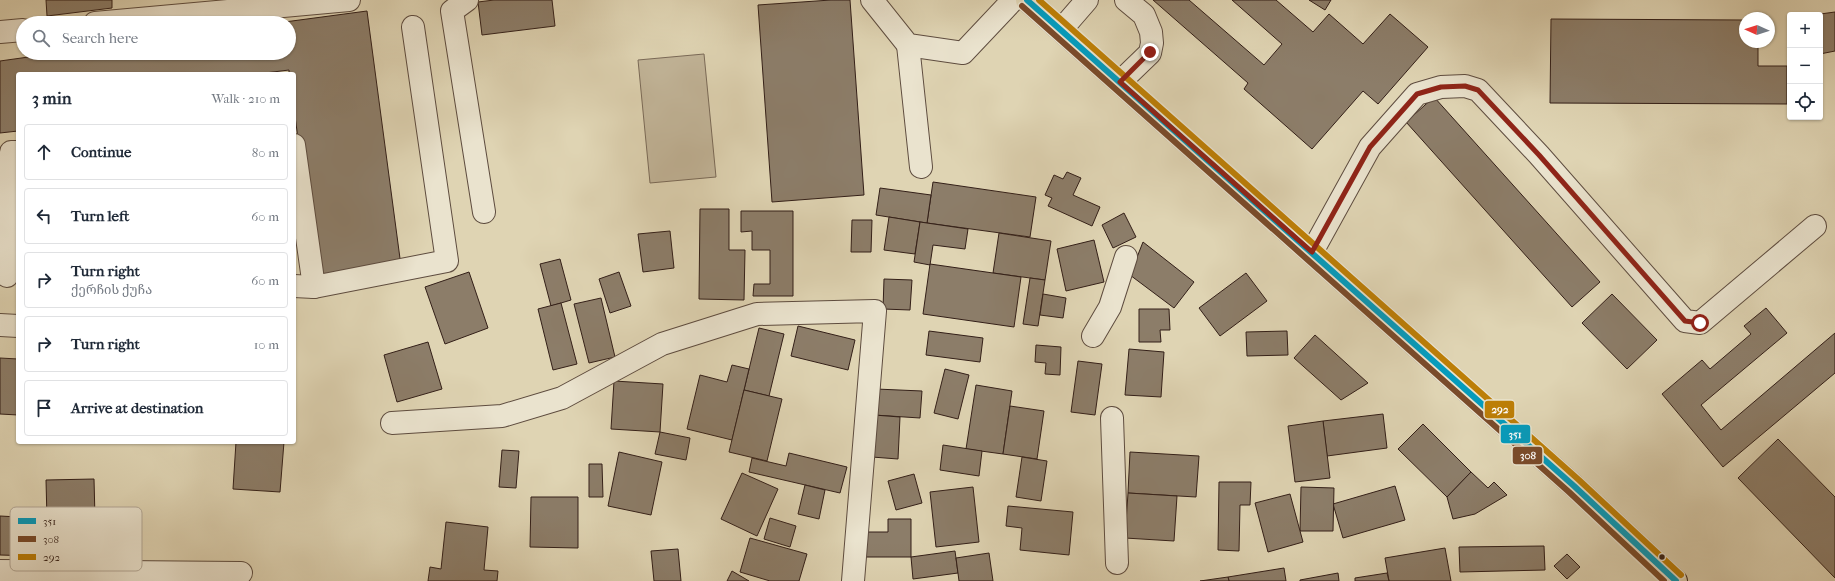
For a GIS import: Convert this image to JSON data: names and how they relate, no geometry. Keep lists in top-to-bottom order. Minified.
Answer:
{"lines":["transit line 351","transit line 292","transit line 308"],"legend":["351","308","292"],"north":"left","page":{"map_buttons":["+","−"],"search":"Search here","heading":["3 min","Walk · 210 m"],"list":[["Continue","80 m"],["Turn left","60 m"],["Turn right","ქერჩის ქუჩა","60 m"],["Turn right","10 m"],"Arrive at destination"]}}
